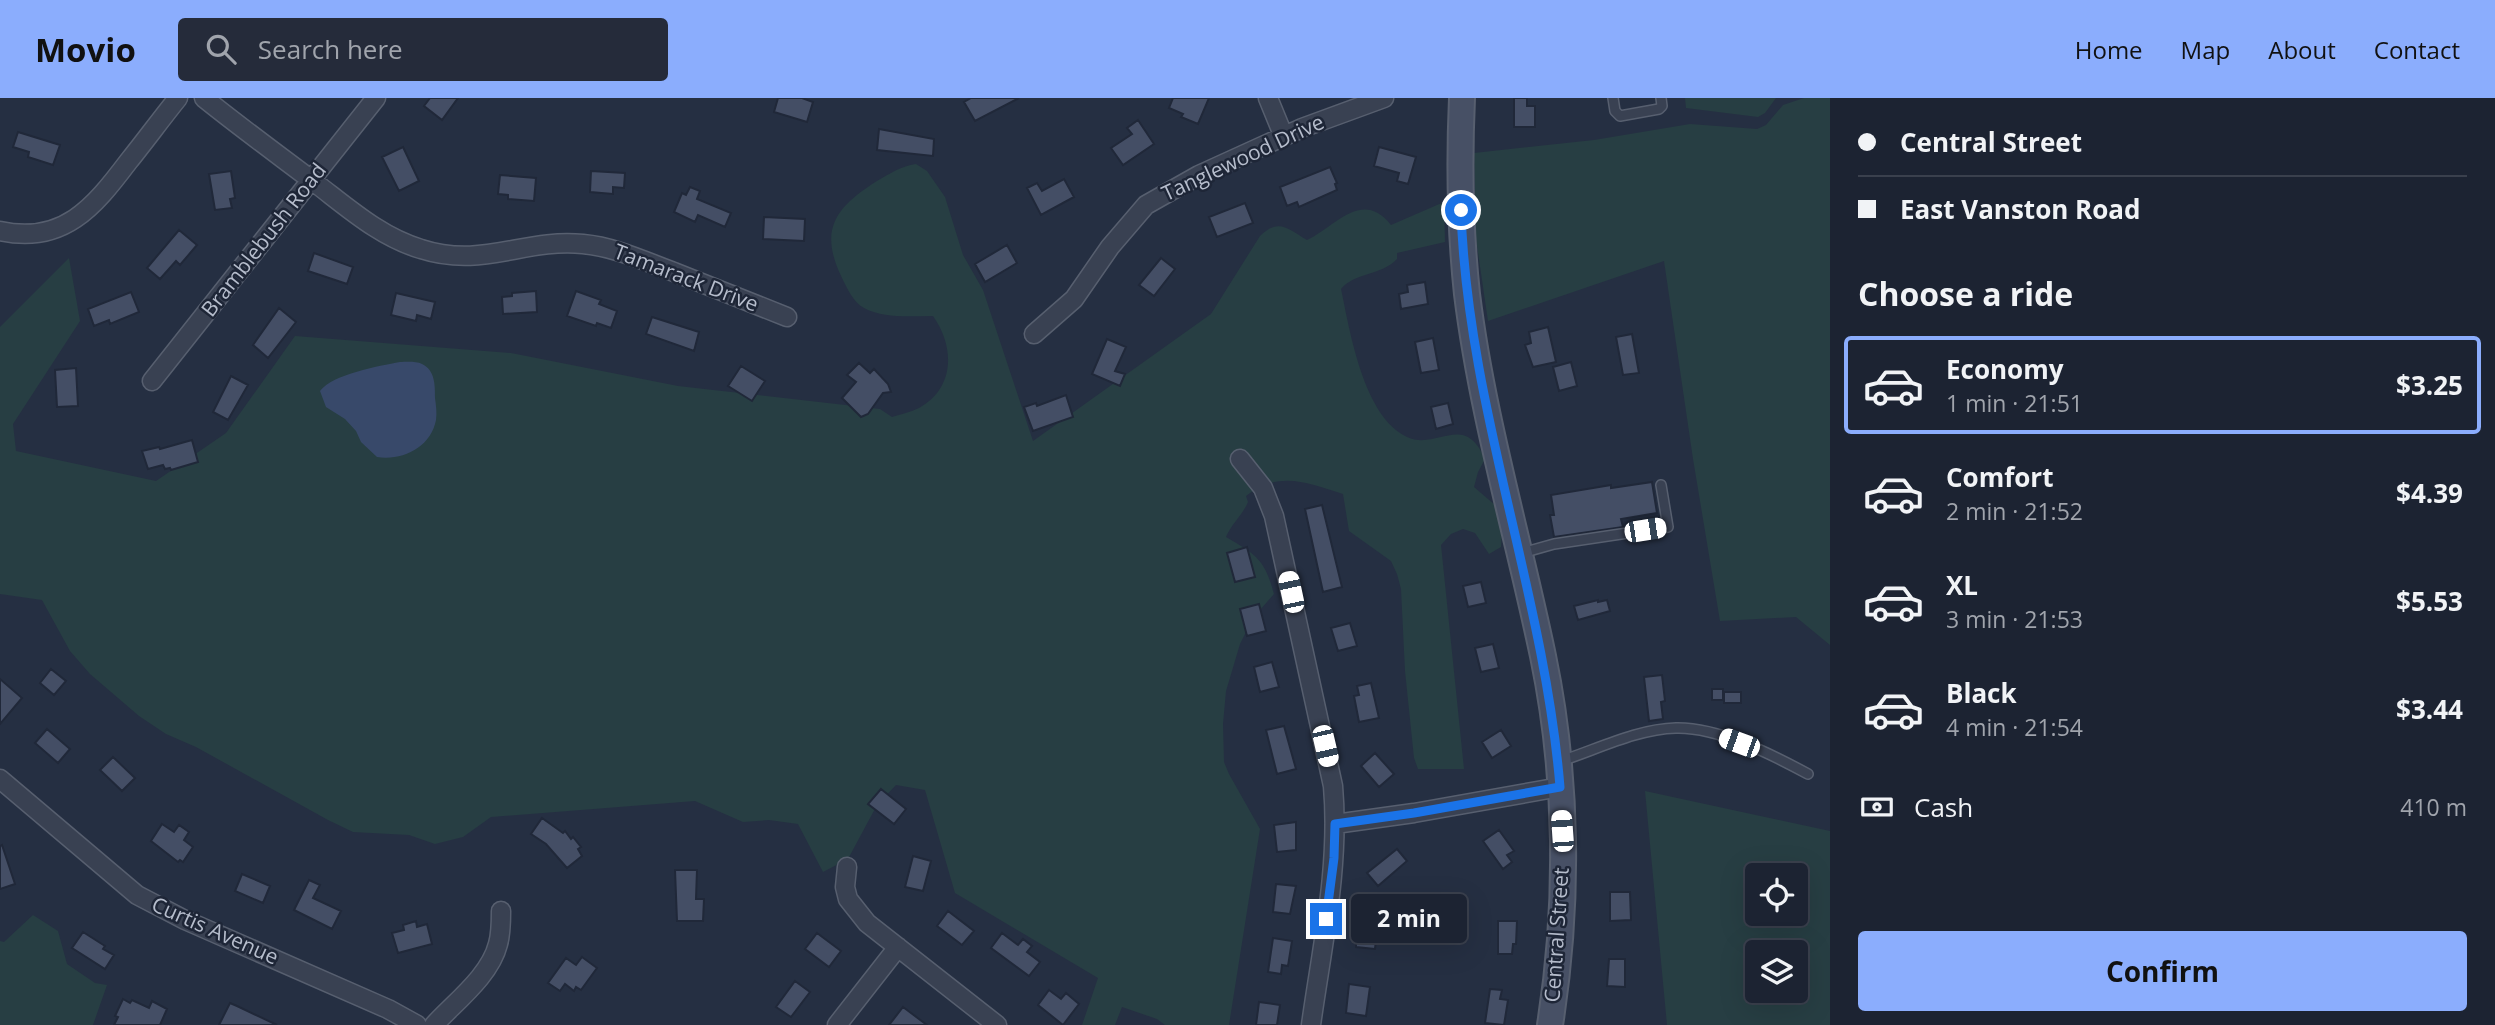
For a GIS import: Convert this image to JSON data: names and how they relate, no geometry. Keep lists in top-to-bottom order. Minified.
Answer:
{"streets":{"main road":["Central Street"],"street":["Tanglewood Drive","Bramblebush Road","Tamarack Drive","Curtis Avenue"]},"crossings":[["Bramblebush Road","Tamarack Drive"]],"page":{"header":"Movio","search":"Search here","nav":["Home","Map","About","Contact"],"banner":["Central Street","East Vanston Road"],"heading":"Choose a ride","list":[{"name":"Economy","note":"1 min · 21:51","value":"$3.25"},{"name":"Comfort","note":"2 min · 21:52","value":"$4.39"},{"name":"XL","note":"3 min · 21:53","value":"$5.53"},{"name":"Black","note":"4 min · 21:54","value":"$3.44"}],"pay":["Cash","410 m"],"bubble":"2 min","buttons":"Confirm"}}
